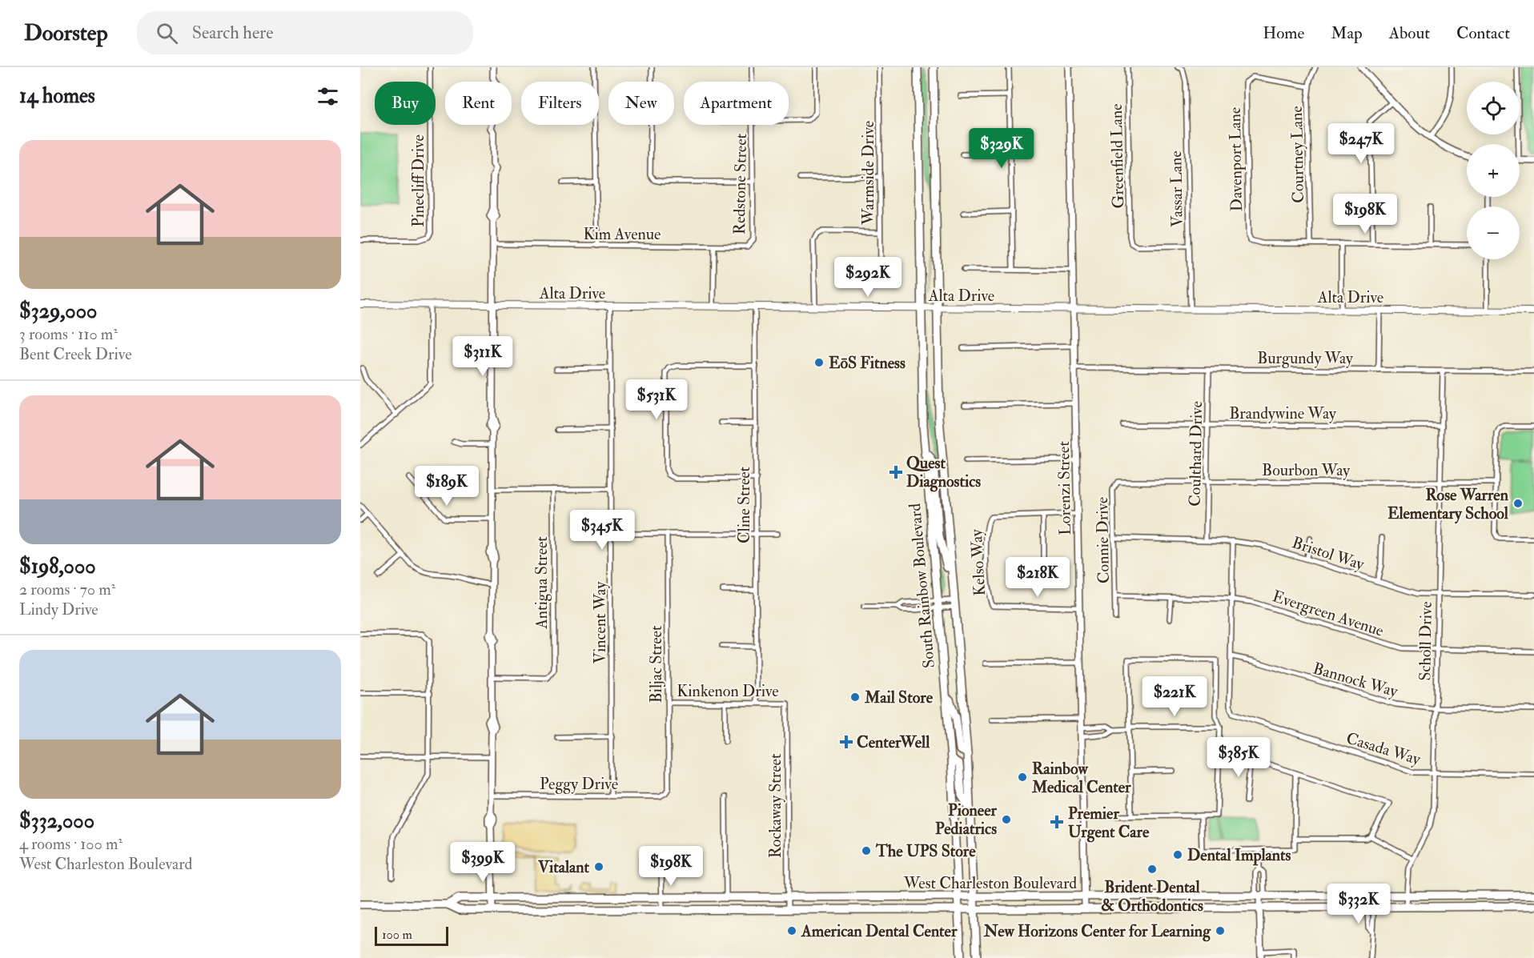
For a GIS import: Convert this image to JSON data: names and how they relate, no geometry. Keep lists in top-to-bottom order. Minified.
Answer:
{"streets":{"main road":["Alta Drive","South Rainbow Boulevard","West Charleston Boulevard"],"street":["Courtney Lane","Greenfield Lane","Davenport Lane","Warmside Drive","Pinecliff Drive","Redstone Street","Vassar Lane","Kim Avenue","Burgundy Way","Brandywine Way","Coulthard Drive","Bourbon Way","Lorenzi Street","Cline Street","Connie Drive","Bristol Way","Kelso Way","Antigua Street","Evergreen Avenue","Vincent Way","Scholl Drive","Biljac Street","Bannock Way","Kinkenon Drive","Casada Way","Peggy Drive","Rockaway Street"]},"crossings":[["Courtney Lane","Davenport Lane"],["Greenfield Lane","Vassar Lane"],["Redstone Street","Kim Avenue"],["Vassar Lane","Alta Drive"],["Alta Drive","Lorenzi Street"],["Alta Drive","Cline Street"],["Alta Drive","South Rainbow Boulevard"],["Alta Drive","Vincent Way"],["Burgundy Way","Coulthard Drive"],["Burgundy Way","Lorenzi Street"],["Burgundy Way","Scholl Drive"],["Brandywine Way","Coulthard Drive"],["Brandywine Way","Scholl Drive"],["Coulthard Drive","Bourbon Way"],["Coulthard Drive","Bristol Way"],["Bourbon Way","Connie Drive"],["Bourbon Way","Scholl Drive"],["Lorenzi Street","Kelso Way"],["Lorenzi Street","West Charleston Boulevard"],["Cline Street","Kinkenon Drive"],["Connie Drive","Bristol Way"],["Connie Drive","Evergreen Avenue"],["Bristol Way","Scholl Drive"],["South Rainbow Boulevard","West Charleston Boulevard"],["Evergreen Avenue","Scholl Drive"],["Vincent Way","Peggy Drive"],["Scholl Drive","Bannock Way"],["Scholl Drive","Casada Way"],["Scholl Drive","West Charleston Boulevard"],["Biljac Street","Kinkenon Drive"],["Biljac Street","Peggy Drive"],["Bannock Way","Casada Way"],["Kinkenon Drive","Rockaway Street"],["Rockaway Street","West Charleston Boulevard"]],"places":{"other":["EōS Fitness","Rose Warren Elementary School","Mail Store","Rainbow Medical Center","Pioneer Pediatrics","The UPS Store","Dental Implants","Vitalant","Brident Dental & Orthodontics","American Dental Center","New Horizons Center for Learning"],"health":["Quest Diagnostics","CenterWell","Premier Urgent Care"]},"scale_bar":"100 m","page":{"header":"Doorstep","search":"Search here","nav":["Home","Map","About","Contact"],"heading":"14 homes","map_buttons":["+","−"],"chip":["Buy","Rent","Filters","New","Apartment"],"price":["$247K","$329K","$198K","$292K","$311K","$531K","$189K","$345K","$218K","$221K","$385K","$399K","$198K","$332K"],"list":[{"name":"$329,000","note":"3 rooms · 110 m² · Bent Creek Drive"},{"name":"$198,000","note":"2 rooms · 70 m² · Lindy Drive"},{"name":"$332,000","note":"4 rooms · 100 m² · West Charleston Boulevard"}],"scale":"100 m"}}
